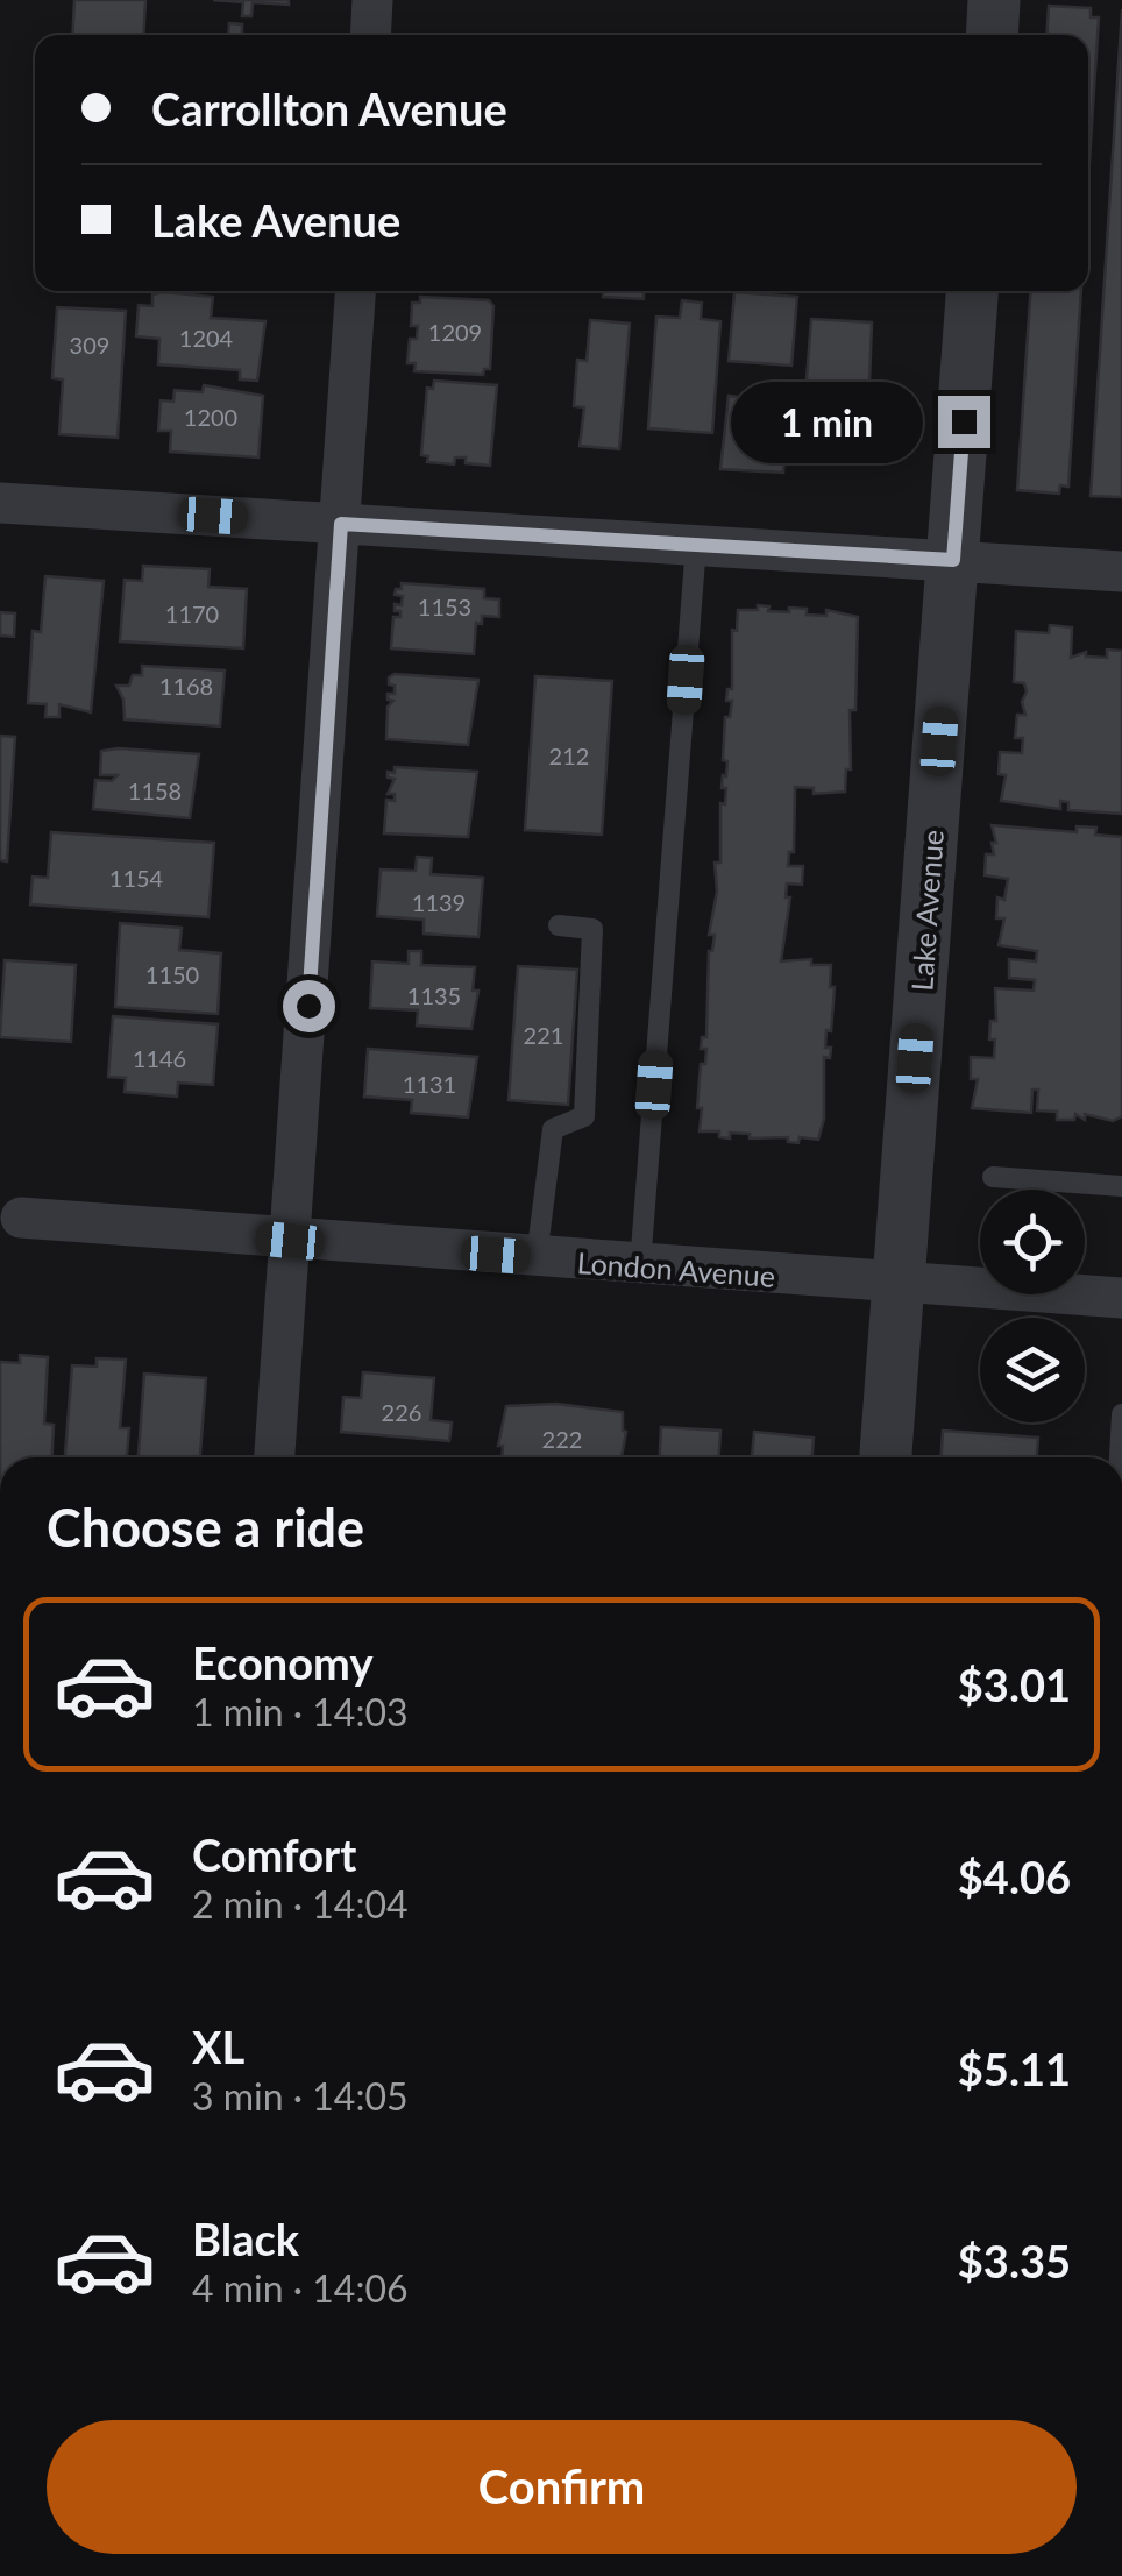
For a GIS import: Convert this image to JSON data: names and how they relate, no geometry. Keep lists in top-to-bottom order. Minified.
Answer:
{"streets":{"street":["Lake Avenue","London Avenue"]},"crossings":[["Lake Avenue","London Avenue"]],"house_numbers":["1209","1204","309","1200","1153","1170","1168","212","1158","1154","1139","1150","1135","221","1146","1131","226","222"],"page":{"banner":["Carrollton Avenue","Lake Avenue"],"bubble":"1 min","heading":"Choose a ride","list":[{"name":"Economy","note":"1 min · 14:03","value":"$3.01"},{"name":"Comfort","note":"2 min · 14:04","value":"$4.06"},{"name":"XL","note":"3 min · 14:05","value":"$5.11"},{"name":"Black","note":"4 min · 14:06","value":"$3.35"}],"buttons":"Confirm"}}
